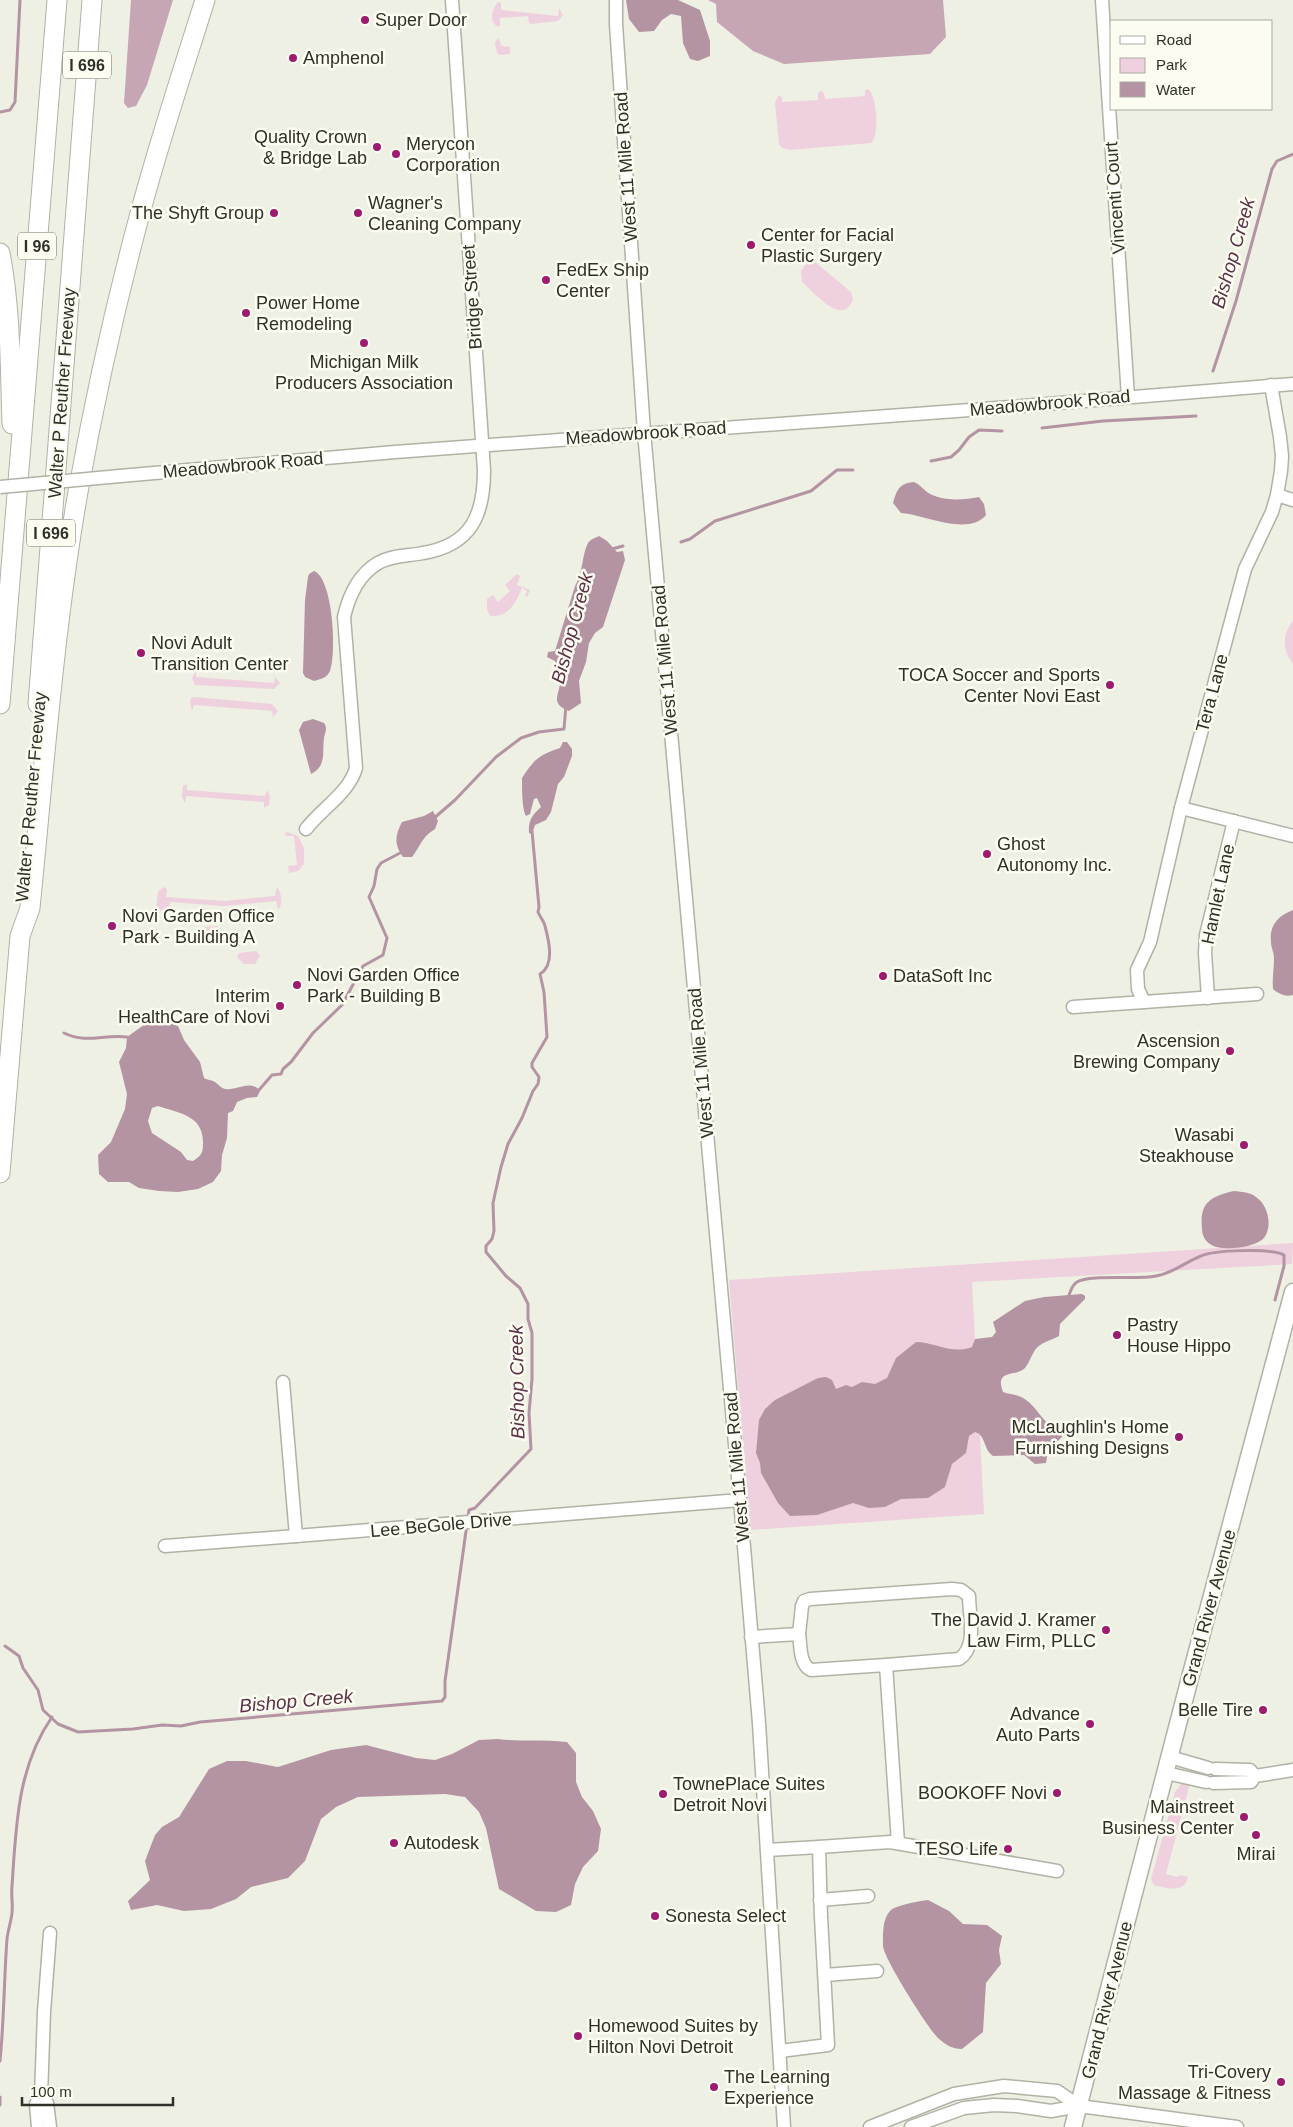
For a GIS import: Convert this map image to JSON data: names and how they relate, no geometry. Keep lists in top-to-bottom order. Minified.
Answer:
{"streets":{"highway":["I 696","I 96","Walter P Reuther Freeway"],"main road":["Grand River Avenue"],"street":["West 11 Mile Road","Vincenti Court","Bridge Street","Meadowbrook Road","Tera Lane","Hamlet Lane","Lee BeGole Drive"]},"crossings":[["West 11 Mile Road","Meadowbrook Road"],["West 11 Mile Road","Lee BeGole Drive"],["Vincenti Court","Meadowbrook Road"],["I 96","Meadowbrook Road"],["Bridge Street","Meadowbrook Road"],["Meadowbrook Road","Tera Lane"]],"water":["Bishop Creek"],"places":["Super Door","Amphenol","Quality Crown & Bridge Lab","Merycon Corporation","The Shyft Group","Wagner's Cleaning Company","Center for Facial Plastic Surgery","FedEx Ship Center","Power Home Remodeling","Michigan Milk Producers Association","Novi Adult Transition Center","TOCA Soccer and Sports Center Novi East","Ghost Autonomy Inc.","Novi Garden Office Park - Building A","DataSoft Inc","Novi Garden Office Park - Building B","Interim HealthCare of Novi","Ascension Brewing Company","Wasabi Steakhouse","Pastry House Hippo","McLaughlin's Home Furnishing Designs","The David J. Kramer Law Firm, PLLC","Belle Tire","Advance Auto Parts","BOOKOFF Novi","TownePlace Suites Detroit Novi","Mainstreet Business Center","Mirai","Autodesk","TESO Life","Sonesta Select","Homewood Suites by Hilton Novi Detroit","Tri-Covery Massage & Fitness","The Learning Experience"],"legend":["Road","Park","Water"],"scale_bar":"100 m"}
